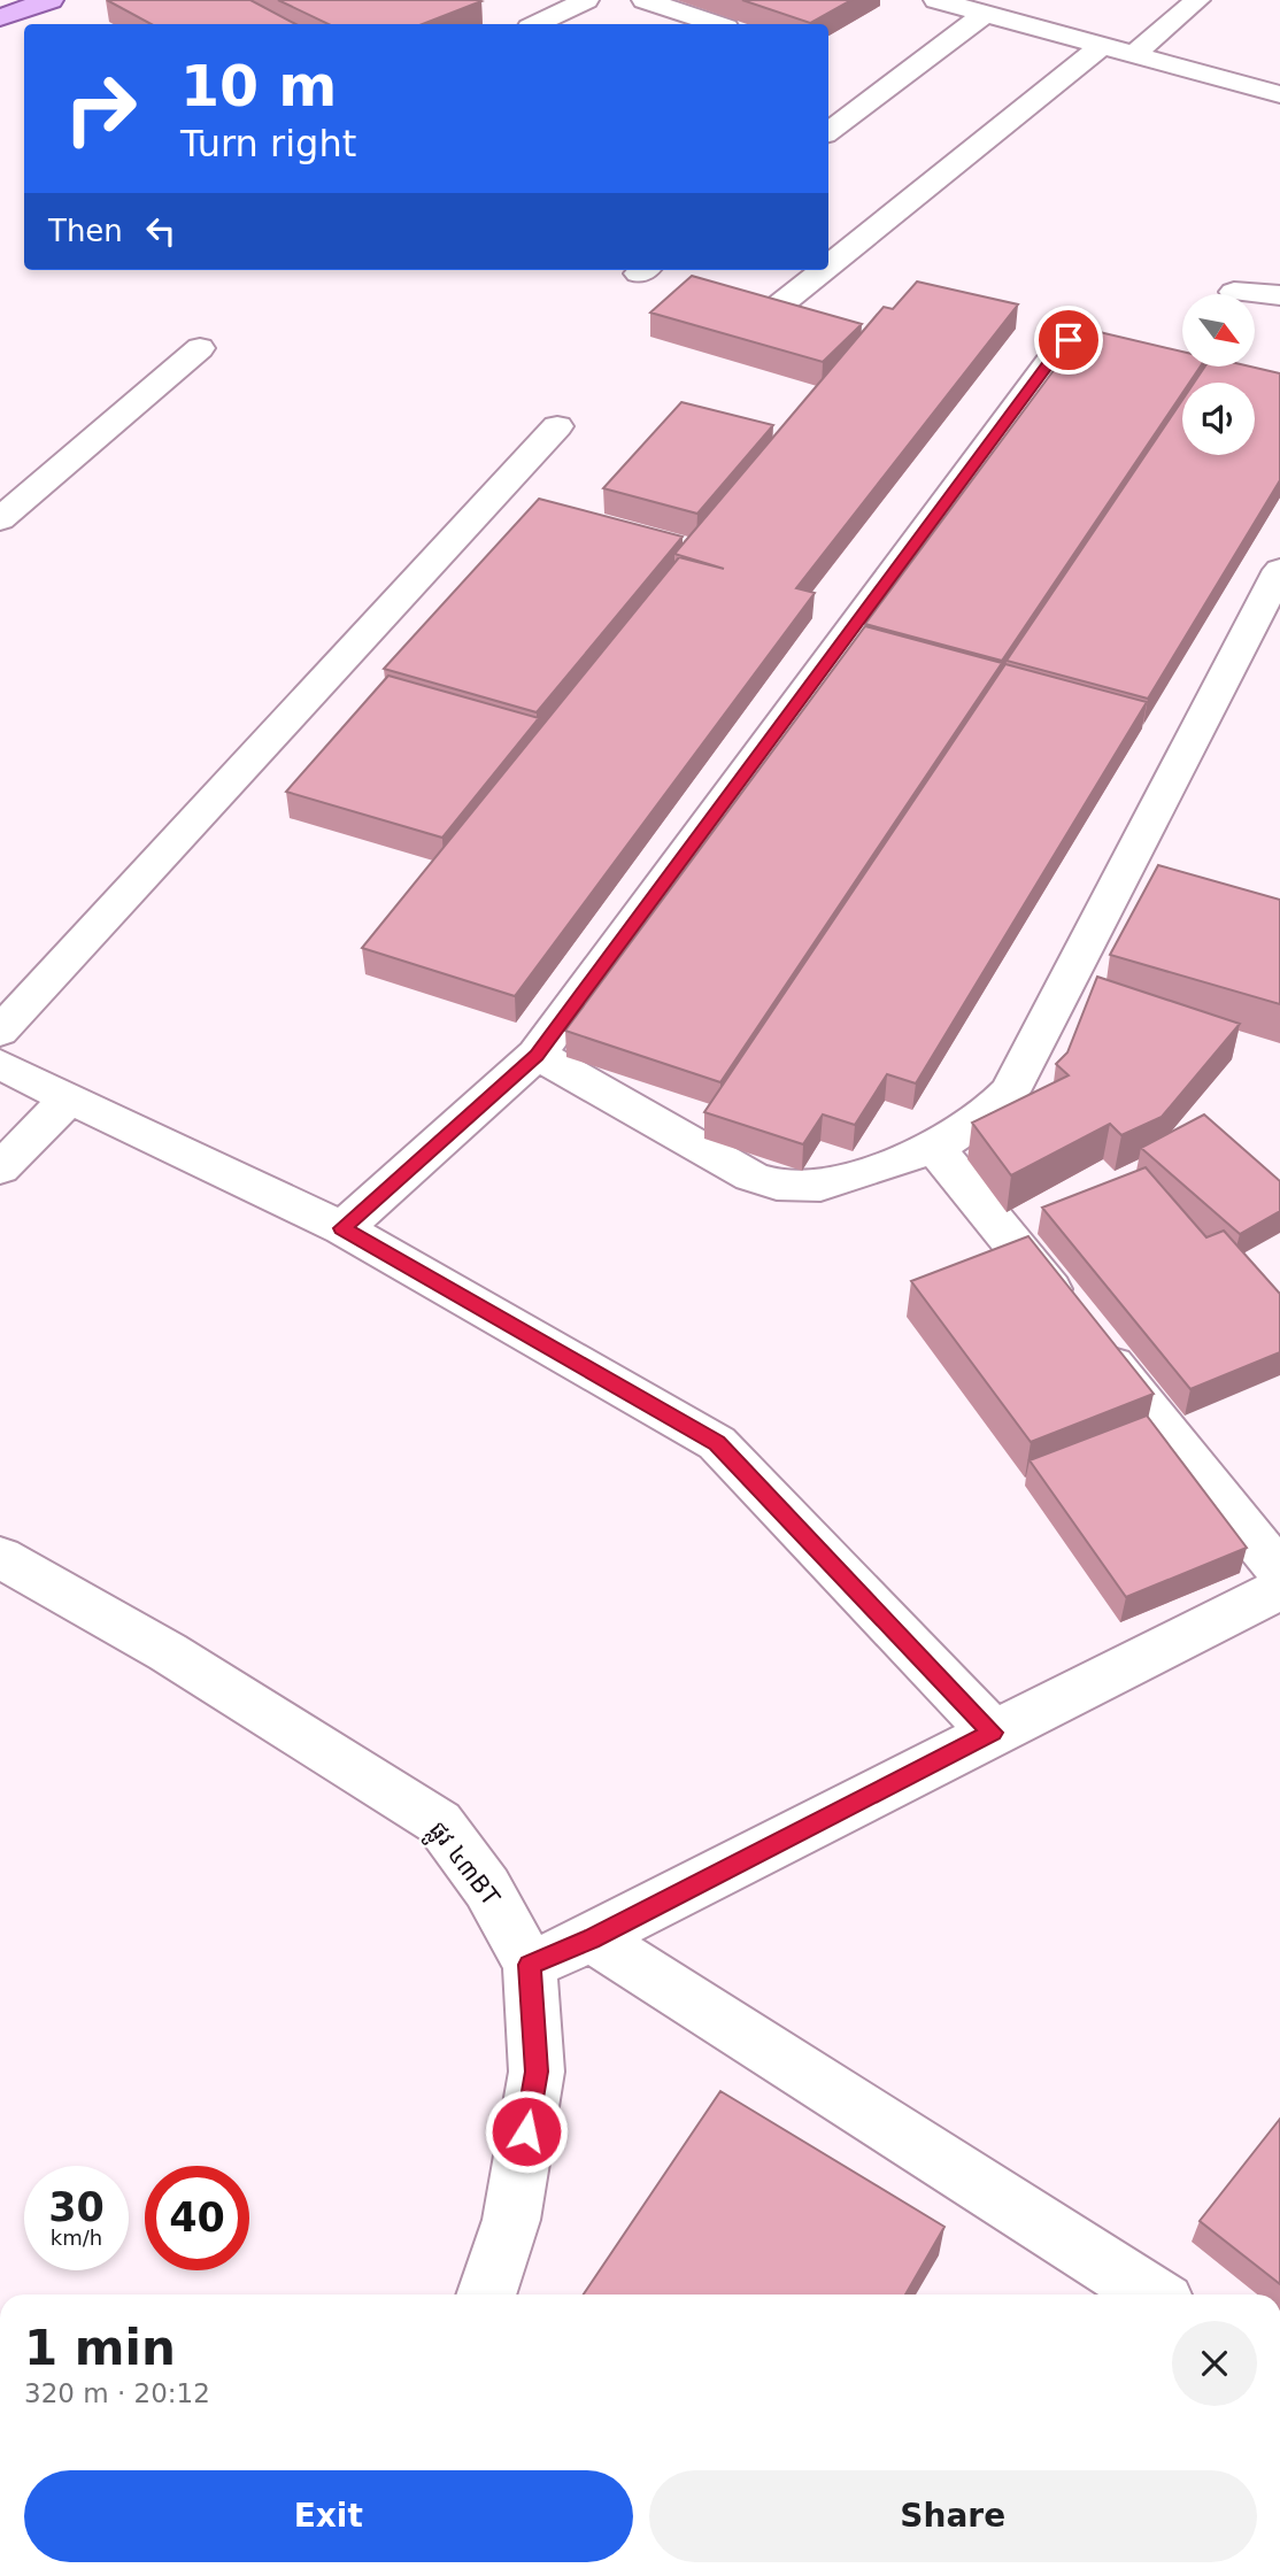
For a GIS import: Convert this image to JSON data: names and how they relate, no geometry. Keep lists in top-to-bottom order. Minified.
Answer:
{"streets":{"street":["ផ្លូវ ៤៣BT"]},"north":"bottom right","page":{"turn":["10 m","Turn right"],"then":"Then","speed":"30 km/h","limit":"40","heading":["1 min","320 m · 20:12"],"buttons":["Exit","Share"]}}
